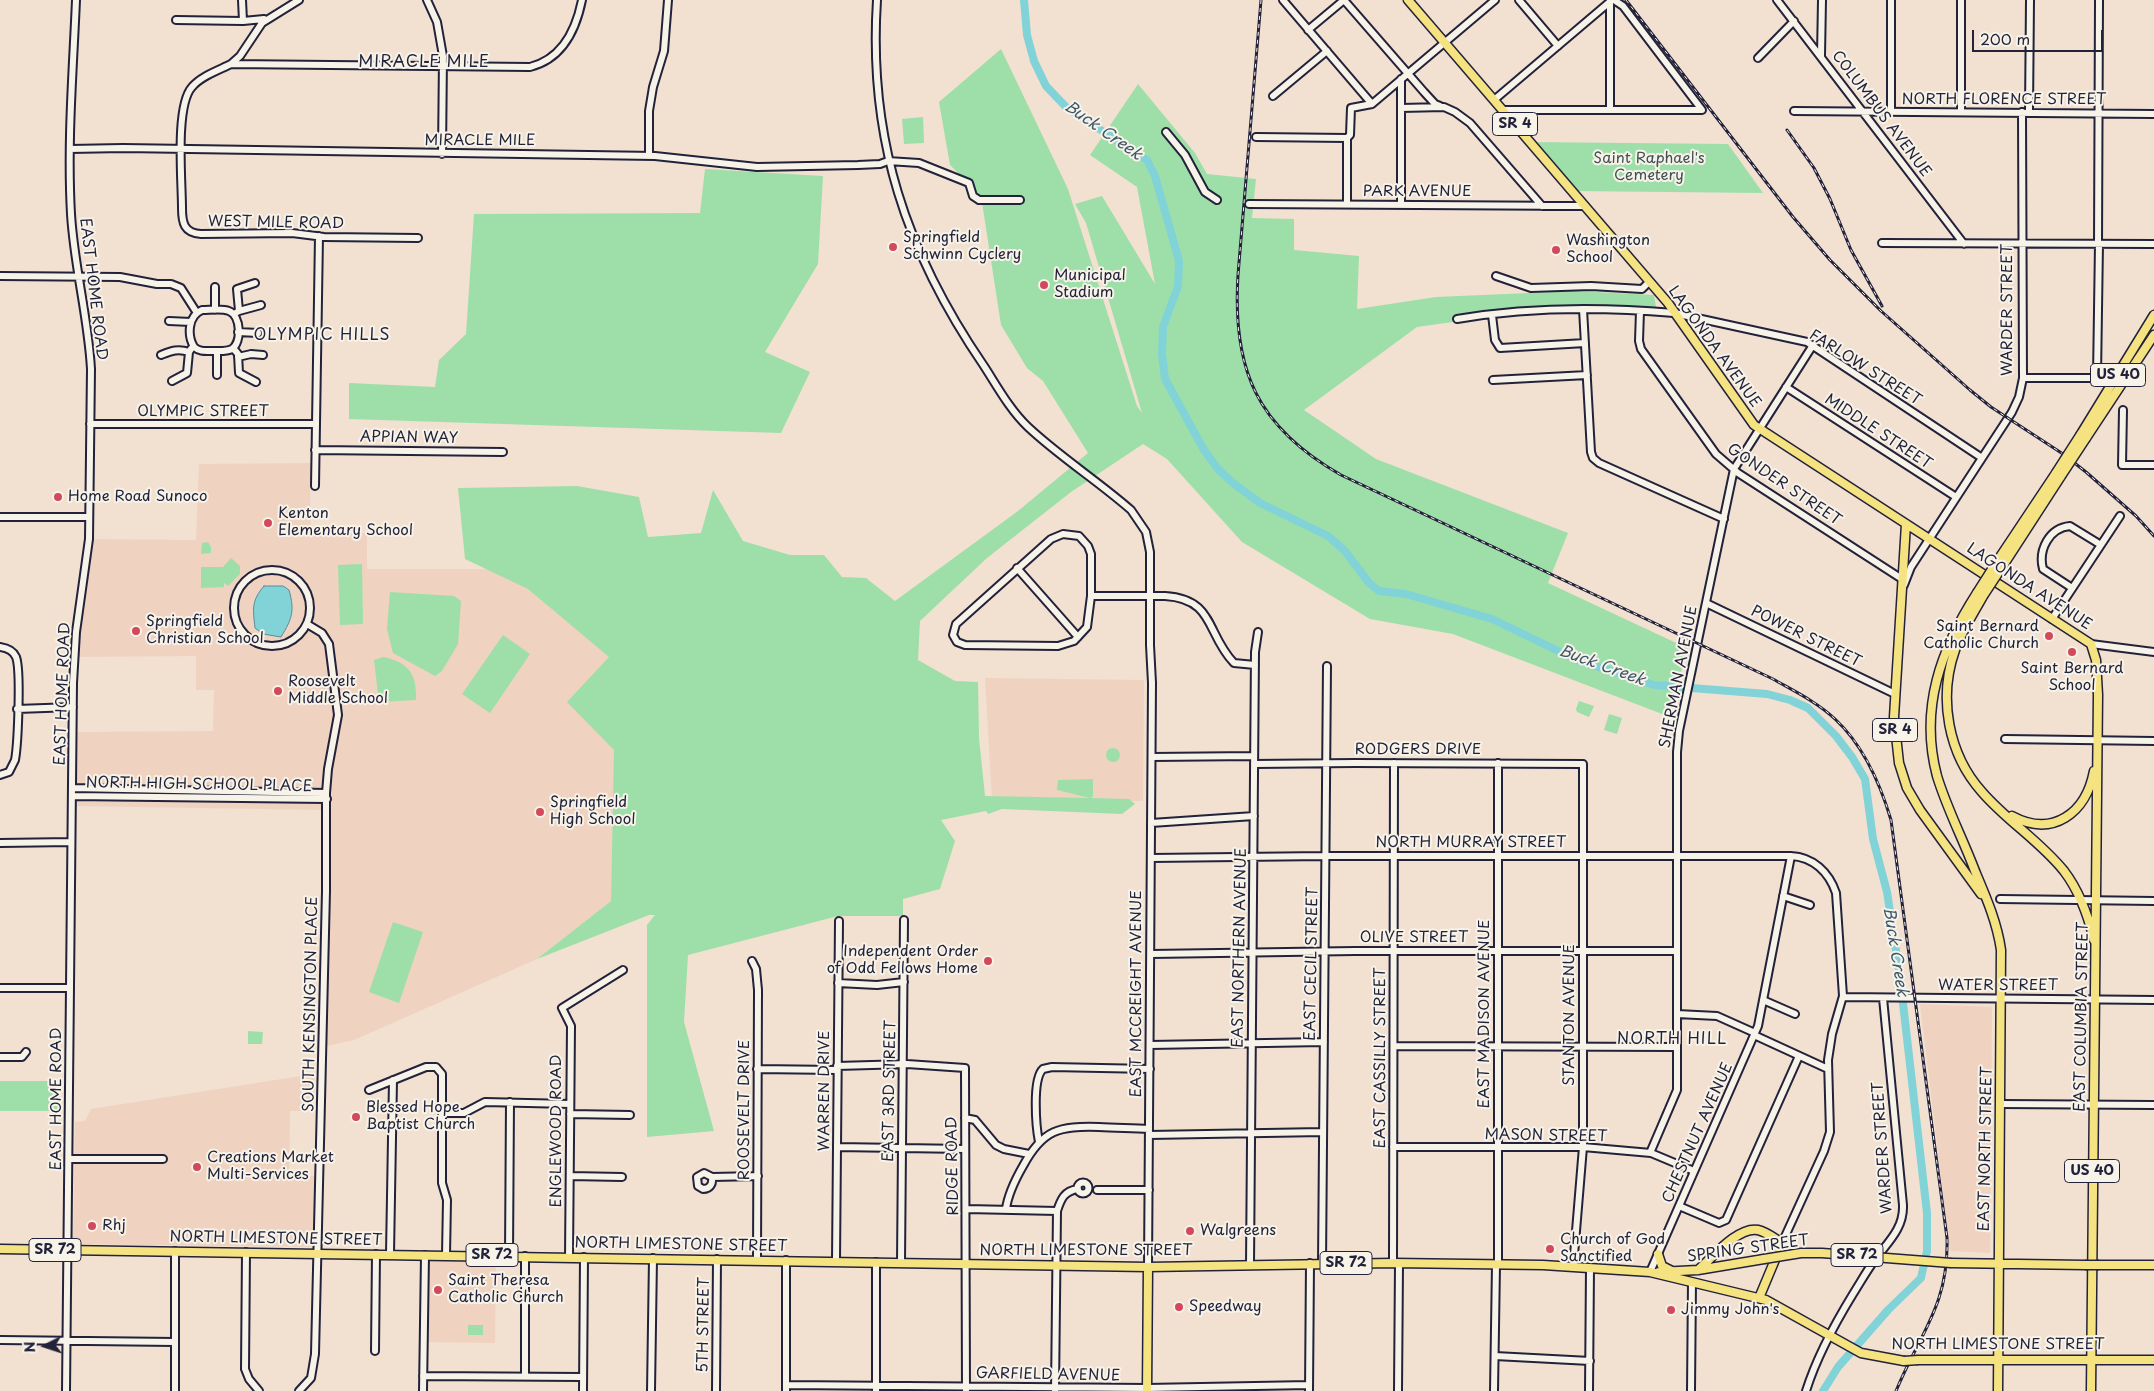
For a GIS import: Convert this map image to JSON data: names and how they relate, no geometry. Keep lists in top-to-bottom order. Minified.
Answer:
{"streets":{"main road":["SR 4","WARDER STREET","LAGONDA AVENUE","US 40","EAST MCCREIGHT AVENUE","EAST COLUMBIA STREET","EAST NORTH STREET","NORTH LIMESTONE STREET","SPRING STREET","SR 72"],"street":["NORTH FLORENCE STREET","COLUMBUS AVENUE","MIRACLE MILE","PARK AVENUE","WEST MILE ROAD","EAST HOME ROAD","FARLOW STREET","OLYMPIC STREET","MIDDLE STREET","APPIAN WAY","GONDER STREET","POWER STREET","SHERMAN AVENUE","RODGERS DRIVE","NORTH HIGH SCHOOL PLACE","NORTH MURRAY STREET","OLIVE STREET","EAST NORTHERN AVENUE","EAST CECIL STREET","WATER STREET","SOUTH KENSINGTON PLACE","EAST MADISON AVENUE","STANTON AVENUE","EAST CASSILLY STREET","WARREN DRIVE","EAST 3RD STREET","ROOSEVELT DRIVE","ENGLEWOOD ROAD","CHESTNUT AVENUE","MASON STREET","RIDGE ROAD","5TH STREET","GARFIELD AVENUE"]},"crossings":[["NORTH FLORENCE STREET","COLUMBUS AVENUE"],["NORTH FLORENCE STREET","WARDER STREET"],["MIRACLE MILE","WEST MILE ROAD"],["MIRACLE MILE","EAST HOME ROAD"],["MIRACLE MILE","EAST MCCREIGHT AVENUE"],["PARK AVENUE","LAGONDA AVENUE"],["EAST HOME ROAD","OLYMPIC STREET"],["EAST HOME ROAD","NORTH HIGH SCHOOL PLACE"],["EAST HOME ROAD","NORTH LIMESTONE STREET"],["WARDER STREET","LAGONDA AVENUE"],["WARDER STREET","FARLOW STREET"],["WARDER STREET","US 40"],["WARDER STREET","MIDDLE STREET"],["WARDER STREET","GONDER STREET"],["WARDER STREET","POWER STREET"],["WARDER STREET","WATER STREET"],["WARDER STREET","EAST NORTH STREET"],["WARDER STREET","NORTH LIMESTONE STREET"],["LAGONDA AVENUE","FARLOW STREET"],["LAGONDA AVENUE","SHERMAN AVENUE"],["LAGONDA AVENUE","EAST COLUMBIA STREET"],["FARLOW STREET","GONDER STREET"],["FARLOW STREET","SHERMAN AVENUE"],["US 40","EAST COLUMBIA STREET"],["US 40","EAST NORTH STREET"],["MIDDLE STREET","SHERMAN AVENUE"],["GONDER STREET","SHERMAN AVENUE"],["POWER STREET","SHERMAN AVENUE"],["SHERMAN AVENUE","NORTH MURRAY STREET"],["SHERMAN AVENUE","OLIVE STREET"],["SHERMAN AVENUE","MASON STREET"],["RODGERS DRIVE","EAST NORTHERN AVENUE"],["RODGERS DRIVE","EAST CECIL STREET"],["RODGERS DRIVE","EAST MADISON AVENUE"],["RODGERS DRIVE","STANTON AVENUE"],["RODGERS DRIVE","EAST CASSILLY STREET"],["NORTH HIGH SCHOOL PLACE","SOUTH KENSINGTON PLACE"],["NORTH MURRAY STREET","EAST NORTHERN AVENUE"],["NORTH MURRAY STREET","EAST CECIL STREET"],["NORTH MURRAY STREET","WATER STREET"],["NORTH MURRAY STREET","EAST MCCREIGHT AVENUE"],["NORTH MURRAY STREET","EAST MADISON AVENUE"],["NORTH MURRAY STREET","STANTON AVENUE"],["NORTH MURRAY STREET","EAST CASSILLY STREET"],["NORTH MURRAY STREET","CHESTNUT AVENUE"],["OLIVE STREET","EAST NORTHERN AVENUE"],["OLIVE STREET","EAST CECIL STREET"],["OLIVE STREET","EAST MCCREIGHT AVENUE"],["OLIVE STREET","EAST MADISON AVENUE"],["OLIVE STREET","STANTON AVENUE"],["OLIVE STREET","EAST CASSILLY STREET"],["EAST NORTHERN AVENUE","NORTH LIMESTONE STREET"],["EAST CECIL STREET","NORTH LIMESTONE STREET"],["WATER STREET","EAST COLUMBIA STREET"],["WATER STREET","EAST NORTH STREET"],["EAST MCCREIGHT AVENUE","NORTH LIMESTONE STREET"],["EAST MCCREIGHT AVENUE","GARFIELD AVENUE"],["SOUTH KENSINGTON PLACE","NORTH LIMESTONE STREET"],["EAST MADISON AVENUE","MASON STREET"],["EAST MADISON AVENUE","NORTH LIMESTONE STREET"],["STANTON AVENUE","MASON STREET"],["STANTON AVENUE","NORTH LIMESTONE STREET"],["EAST COLUMBIA STREET","NORTH LIMESTONE STREET"],["EAST CASSILLY STREET","MASON STREET"],["EAST CASSILLY STREET","NORTH LIMESTONE STREET"],["WARREN DRIVE","NORTH LIMESTONE STREET"],["EAST 3RD STREET","RIDGE ROAD"],["EAST 3RD STREET","NORTH LIMESTONE STREET"],["ROOSEVELT DRIVE","NORTH LIMESTONE STREET"],["ENGLEWOOD ROAD","NORTH LIMESTONE STREET"],["CHESTNUT AVENUE","MASON STREET"],["CHESTNUT AVENUE","NORTH LIMESTONE STREET"],["CHESTNUT AVENUE","SPRING STREET"],["EAST NORTH STREET","NORTH LIMESTONE STREET"],["EAST NORTH STREET","SPRING STREET"],["EAST NORTH STREET","SR 72"],["RIDGE ROAD","NORTH LIMESTONE STREET"],["RIDGE ROAD","GARFIELD AVENUE"],["NORTH LIMESTONE STREET","SPRING STREET"],["NORTH LIMESTONE STREET","5TH STREET"],["SPRING STREET","SR 72"]],"districts":["MIRACLE MILE","OLYMPIC HILLS","NORTH HILL"],"water":["Buck Creek"],"parks":["Saint Raphael's Cemetery"],"places":["Springfield Schwinn Cyclery","Washington School","Municipal Stadium","Home Road Sunoco","Kenton Elementary School","Springfield Christian School","Saint Bernard Catholic Church","Saint Bernard School","Roosevelt Middle School","Springfield High School","Independent Order of Odd Fellows Home","Blessed Hope Baptist Church","Creations Market Multi-Services","Rhj","Walgreens","Church of God Sanctified","Saint Theresa Catholic Church","Speedway","Jimmy John's"],"scale_bar":"200 m","north":"left"}
